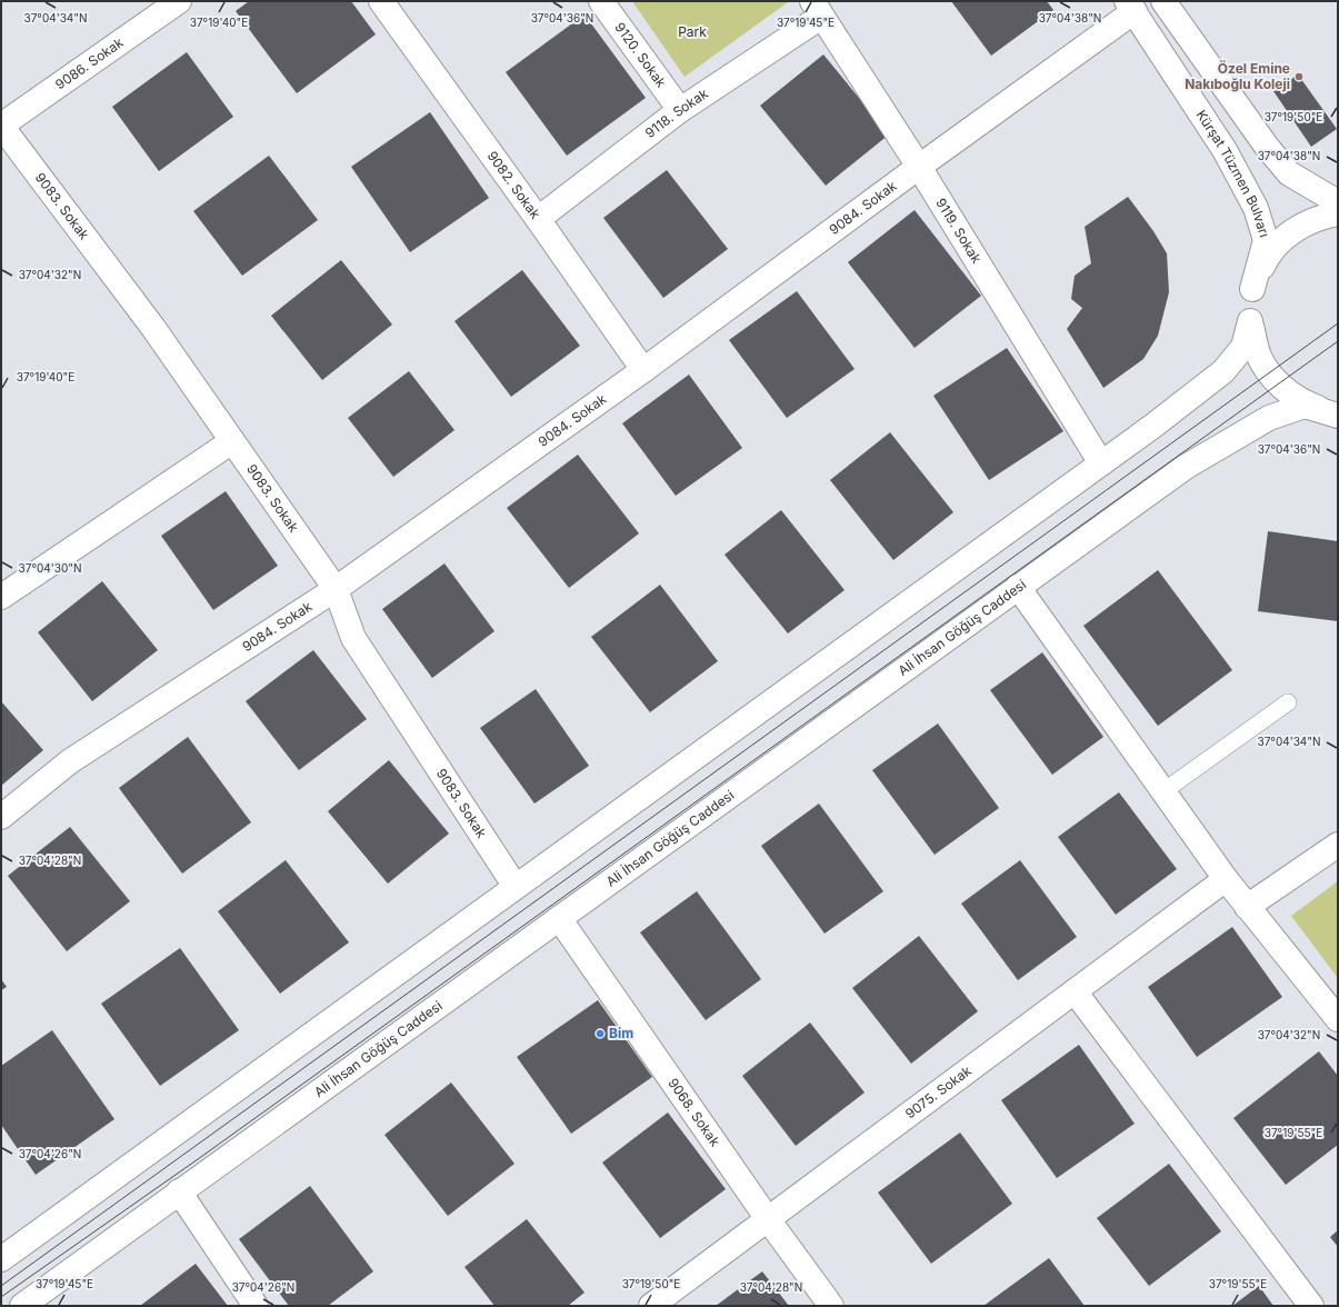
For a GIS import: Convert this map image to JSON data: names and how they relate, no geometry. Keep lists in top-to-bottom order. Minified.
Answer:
{"streets":{"street":["9120. Sokak","9086. Sokak","9118. Sokak","Kürşat Tüzmen Bulvarı","9082. Sokak","9083. Sokak","9084. Sokak","9119. Sokak","Ali İhsan Göğüş Caddesi","9075. Sokak","9068. Sokak"]},"crossings":[["9120. Sokak","9118. Sokak"],["9086. Sokak","9083. Sokak"],["9118. Sokak","9082. Sokak"],["9118. Sokak","9119. Sokak"],["Kürşat Tüzmen Bulvarı","9084. Sokak"],["9082. Sokak","9084. Sokak"],["9083. Sokak","9084. Sokak"],["9084. Sokak","9119. Sokak"],["Ali İhsan Göğüş Caddesi","9068. Sokak"],["9075. Sokak","9068. Sokak"]],"parks":["Park"],"places":["Özel Emine Nakıboğlu Koleji","Bim"],"coordinates":["37°04'38\"N","37°04'34\"N","37°04'36\"N","37°19'40\"E","37°19'45\"E","37°19'50\"E","37°04'32\"N","37°04'30\"N","37°04'28\"N","37°19'55\"E","37°04'26\"N"]}
